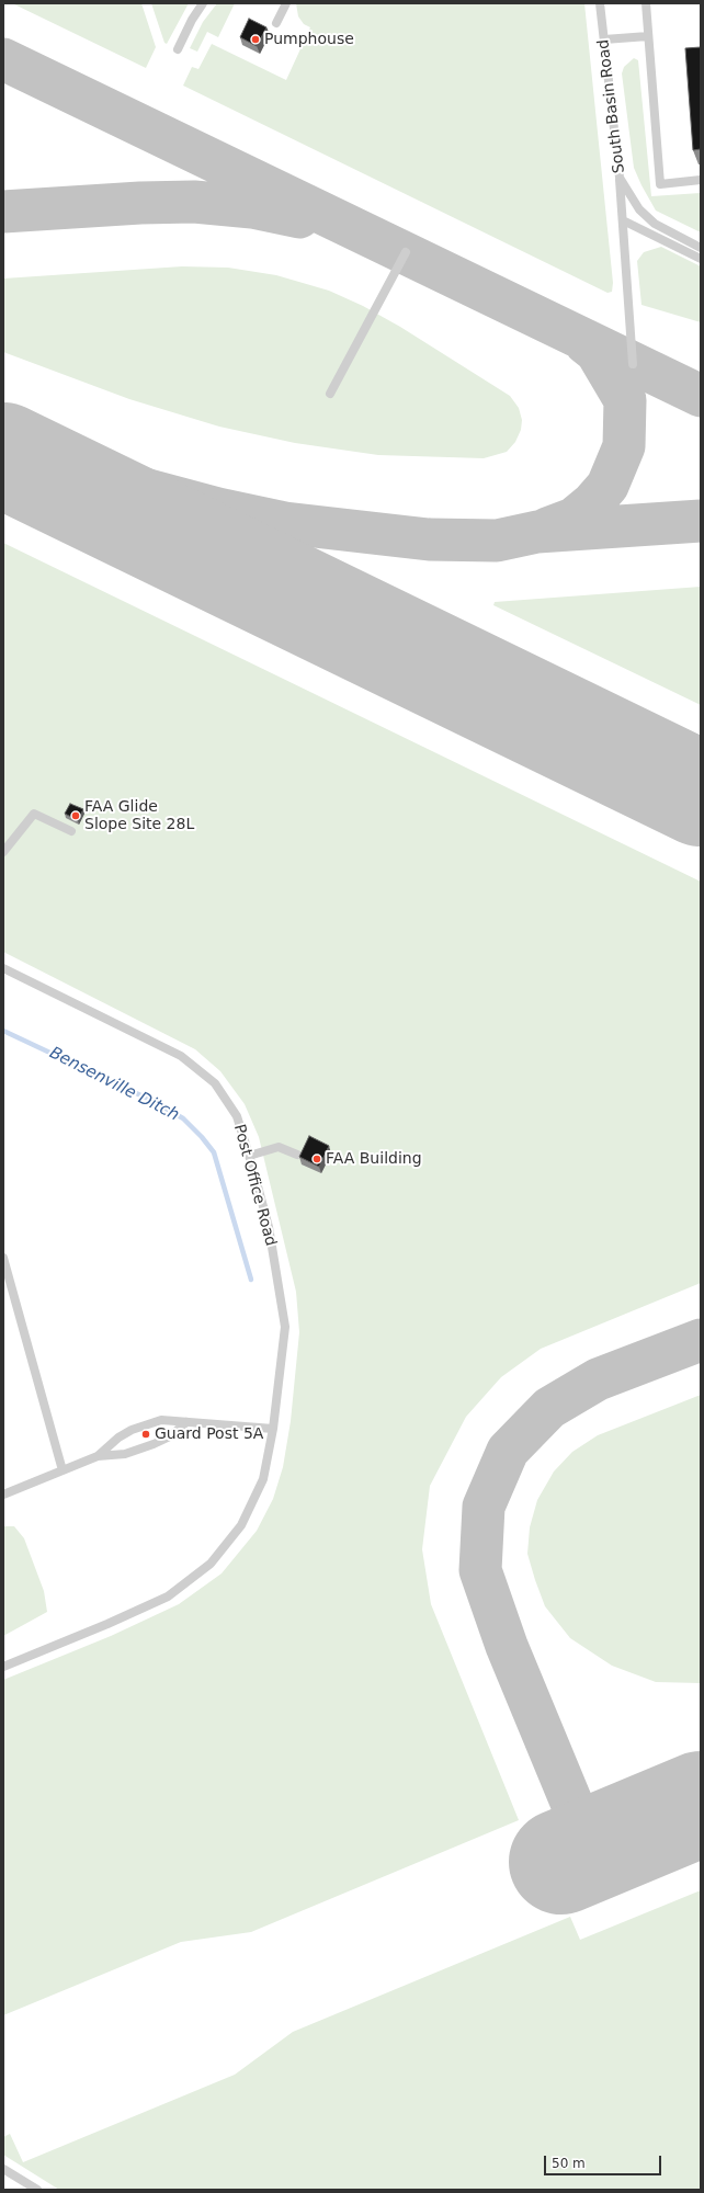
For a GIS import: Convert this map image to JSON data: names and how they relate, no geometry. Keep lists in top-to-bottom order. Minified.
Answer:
{"streets":{"lane":["South Basin Road","Post Office Road"]},"water":["Bensenville Ditch"],"places":["Pumphouse","FAA Glide Slope Site 28L","FAA Building","Guard Post 5A"],"scale_bar":"50 m"}
